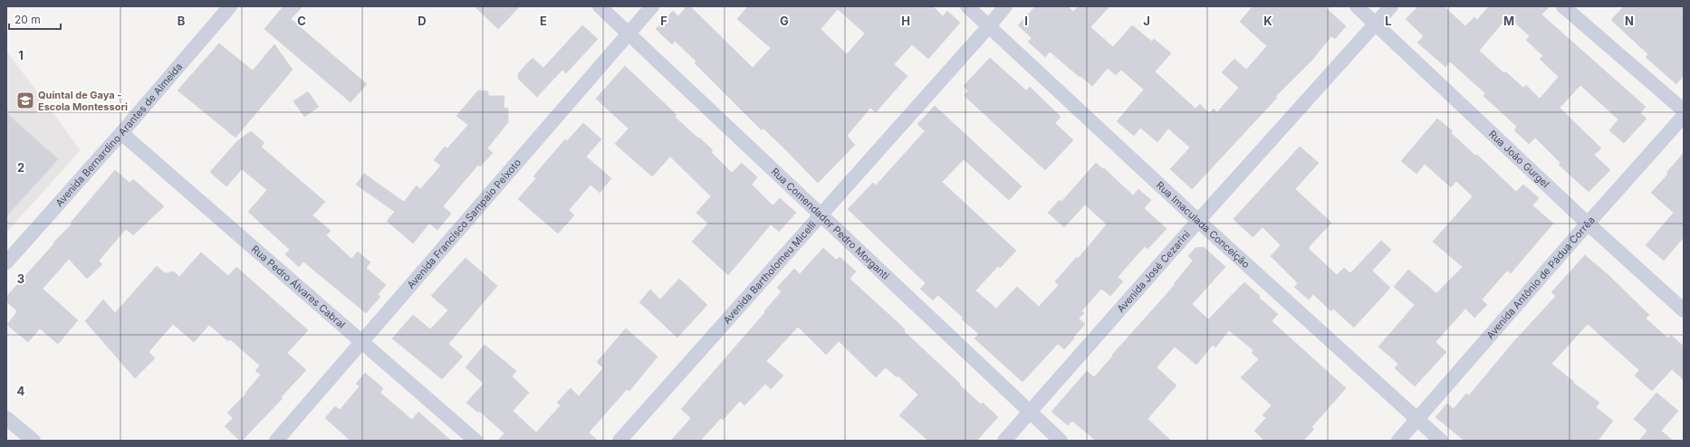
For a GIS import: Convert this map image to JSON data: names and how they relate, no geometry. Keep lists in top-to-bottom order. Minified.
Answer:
{"streets":{"street":["Avenida Bernardino Arantes de Almeida","Rua João Gurgel","Avenida Francisco Sampaio Peixoto","Rua Comendador Pedro Morganti","Rua Imaculada Conceição","Avenida José Cezarini","Avenida Bartholomeu Micelli","Avenida Antônio de Pádua Corrêa","Rua Pedro Álvares Cabral"]},"crossings":[["Avenida Bernardino Arantes de Almeida","Rua Pedro Álvares Cabral"],["Rua João Gurgel","Avenida José Cezarini"],["Rua João Gurgel","Avenida Antônio de Pádua Corrêa"],["Avenida Francisco Sampaio Peixoto","Rua Comendador Pedro Morganti"],["Avenida Francisco Sampaio Peixoto","Rua Pedro Álvares Cabral"],["Rua Comendador Pedro Morganti","Avenida José Cezarini"],["Rua Comendador Pedro Morganti","Avenida Bartholomeu Micelli"],["Rua Imaculada Conceição","Avenida José Cezarini"],["Rua Imaculada Conceição","Avenida Bartholomeu Micelli"],["Rua Imaculada Conceição","Avenida Antônio de Pádua Corrêa"]],"places":{"school or university":["Quintal de Gaya - Escola Montessori"]},"scale_bar":"20 m","grid":{"columns":["B","C","D","E","F","G","H","I","J","K","L","M","N"],"rows":["1","2","3","4"]}}
